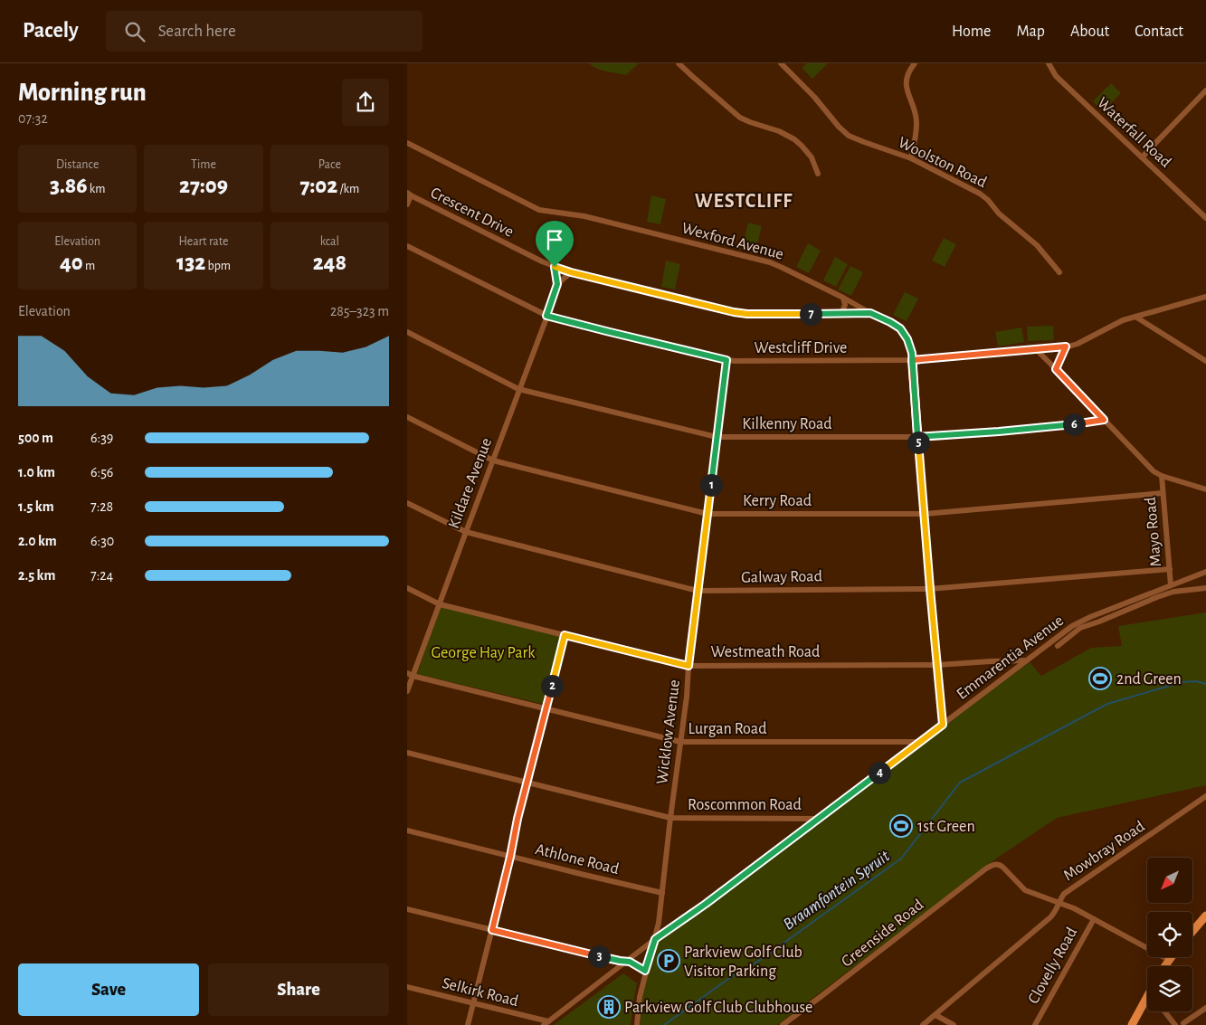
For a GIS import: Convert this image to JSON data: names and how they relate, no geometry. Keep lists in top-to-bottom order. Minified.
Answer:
{"streets":{"street":["Waterfall Road","Woolston Road","Crescent Drive","Wexford Avenue","Westcliff Drive","Kilkenny Road","Kildare Avenue","Kerry Road","Mayo Road","Galway Road","Westmeath Road","Emmarentia Avenue","Lurgan Road","Wicklow Avenue","Roscommon Road","Mowbray Road","Athlone Road","Greenside Road","Clovelly Road","Selkirk Road"]},"crossings":[["Crescent Drive","Wexford Avenue"],["Crescent Drive","Kildare Avenue"],["Wexford Avenue","Westcliff Drive"],["Wexford Avenue","Kilkenny Road"],["Wexford Avenue","Kerry Road"],["Wexford Avenue","Galway Road"],["Wexford Avenue","Westmeath Road"],["Wexford Avenue","Emmarentia Avenue"],["Westcliff Drive","Kildare Avenue"],["Westcliff Drive","Wicklow Avenue"],["Kilkenny Road","Kildare Avenue"],["Kilkenny Road","Wicklow Avenue"],["Kildare Avenue","Kerry Road"],["Kildare Avenue","Galway Road"],["Kildare Avenue","Westmeath Road"],["Kildare Avenue","Lurgan Road"],["Kerry Road","Mayo Road"],["Kerry Road","Wicklow Avenue"],["Mayo Road","Galway Road"],["Mayo Road","Emmarentia Avenue"],["Galway Road","Wicklow Avenue"],["Westmeath Road","Emmarentia Avenue"],["Westmeath Road","Wicklow Avenue"],["Emmarentia Avenue","Lurgan Road"],["Emmarentia Avenue","Wicklow Avenue"],["Emmarentia Avenue","Roscommon Road"],["Emmarentia Avenue","Selkirk Road"],["Lurgan Road","Wicklow Avenue"],["Wicklow Avenue","Roscommon Road"],["Wicklow Avenue","Athlone Road"],["Mowbray Road","Greenside Road"]],"districts":["WESTCLIFF"],"water":["Braamfontein Spruit"],"parks":["George Hay Park"],"places":{"sports":["2nd Green","1st Green"],"parking":["Parkview Golf Club Visitor Parking"],"building":["Parkview Golf Club Clubhouse"]},"north":"bottom left","page":{"header":"Pacely","search":"Search here","nav":["Home","Map","About","Contact"],"heading":["Morning run","07:32"],"stats":[["Distance","3.86 km"],["Time","27:09"],["Pace","7:02 /km"],["Elevation","40 m"],["Heart rate","132 bpm"],["kcal","248"]],"chart":["Elevation","285–323 m"],"pins":["7","6","5","1","2","4","3"],"list":[{"name":"500 m","note":"6:39"},{"name":"1.0 km","note":"6:56"},{"name":"1.5 km","note":"7:28"},{"name":"2.0 km","note":"6:30"},{"name":"2.5 km","note":"7:24"}],"buttons":["Save","Share"]}}
